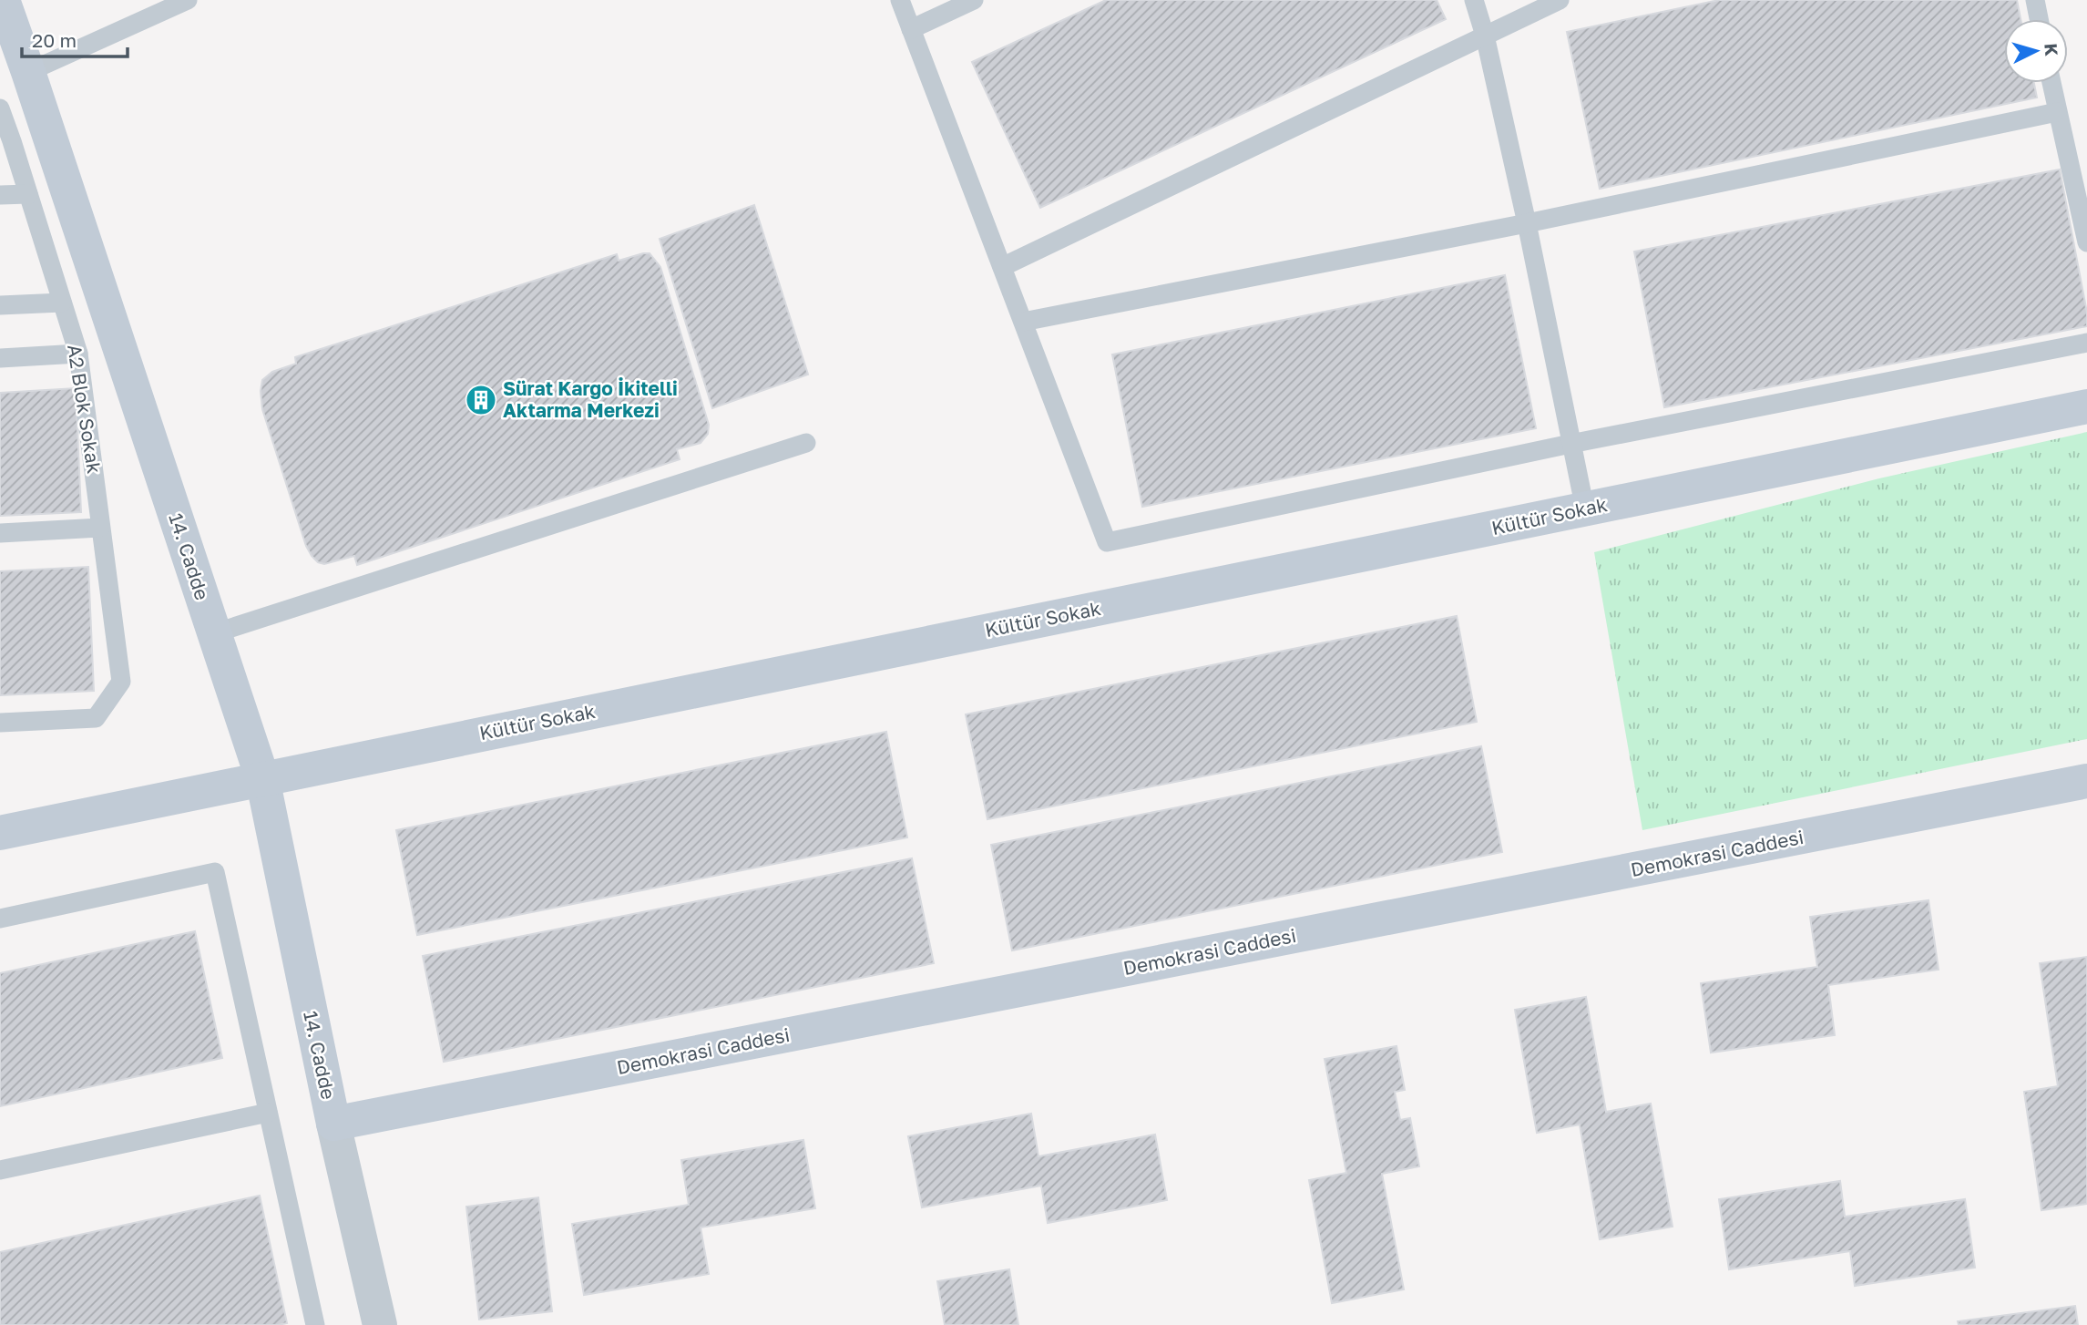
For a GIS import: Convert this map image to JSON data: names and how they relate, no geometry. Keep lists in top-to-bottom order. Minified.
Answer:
{"streets":{"street":["Kültür Sokak","14. Cadde","Demokrasi Caddesi"],"lane":["A2 Blok Sokak"]},"crossings":[["Kültür Sokak","14. Cadde"],["14. Cadde","Demokrasi Caddesi"]],"places":{"building":["Sürat Kargo İkitelli Aktarma Merkezi"]},"scale_bar":"20 m","north":"right"}
